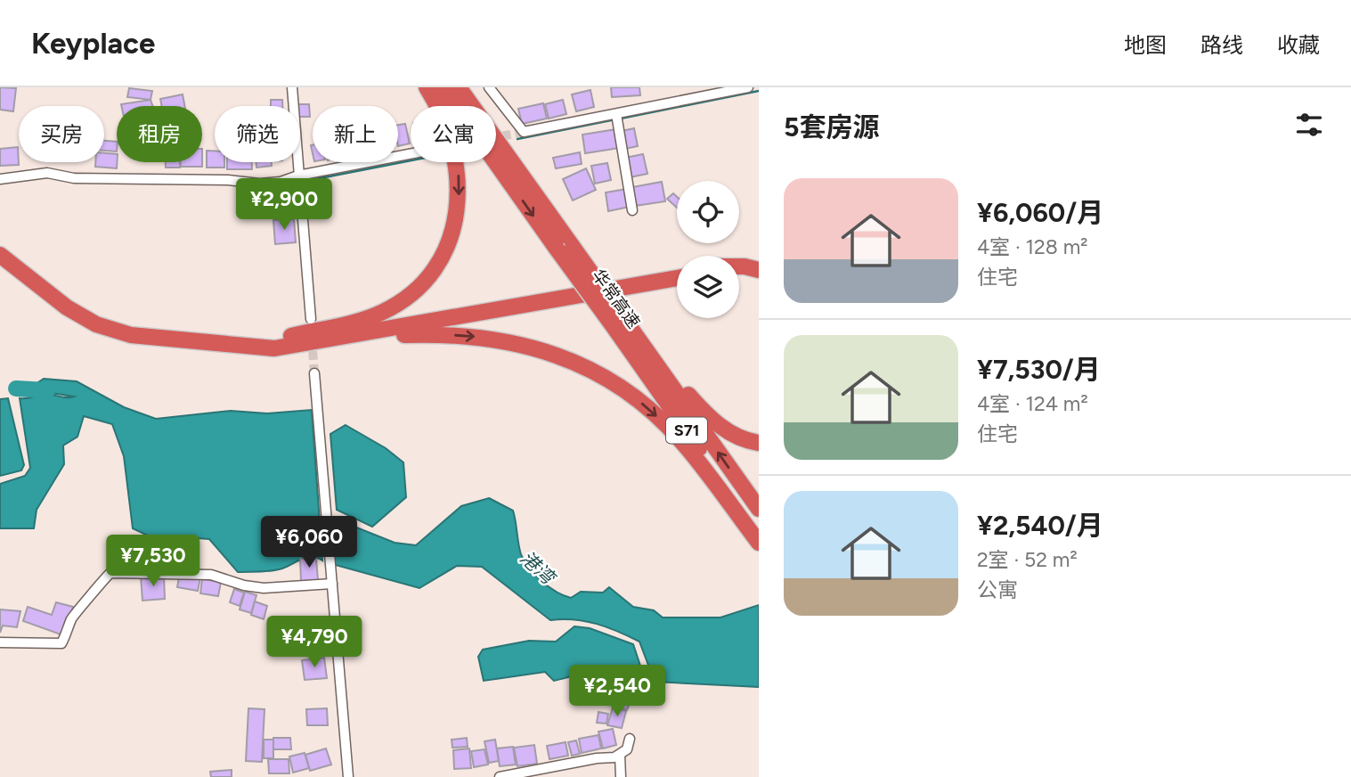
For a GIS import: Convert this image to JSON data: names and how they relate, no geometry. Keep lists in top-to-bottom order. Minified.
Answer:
{"streets":{"highway":["华常高速","S71"]},"water":["港湾"],"page":{"header":"Keyplace","nav":["地图","路线","收藏"],"heading":"5套房源","chip":["买房","租房","筛选","新上","公寓"],"list":[{"name":"¥6,060/月","note":"4室 · 128 m² · 住宅"},{"name":"¥7,530/月","note":"4室 · 124 m² · 住宅"},{"name":"¥2,540/月","note":"2室 · 52 m² · 公寓"}],"price":["¥2,900","¥6,060","¥7,530","¥4,790","¥2,540"]}}
